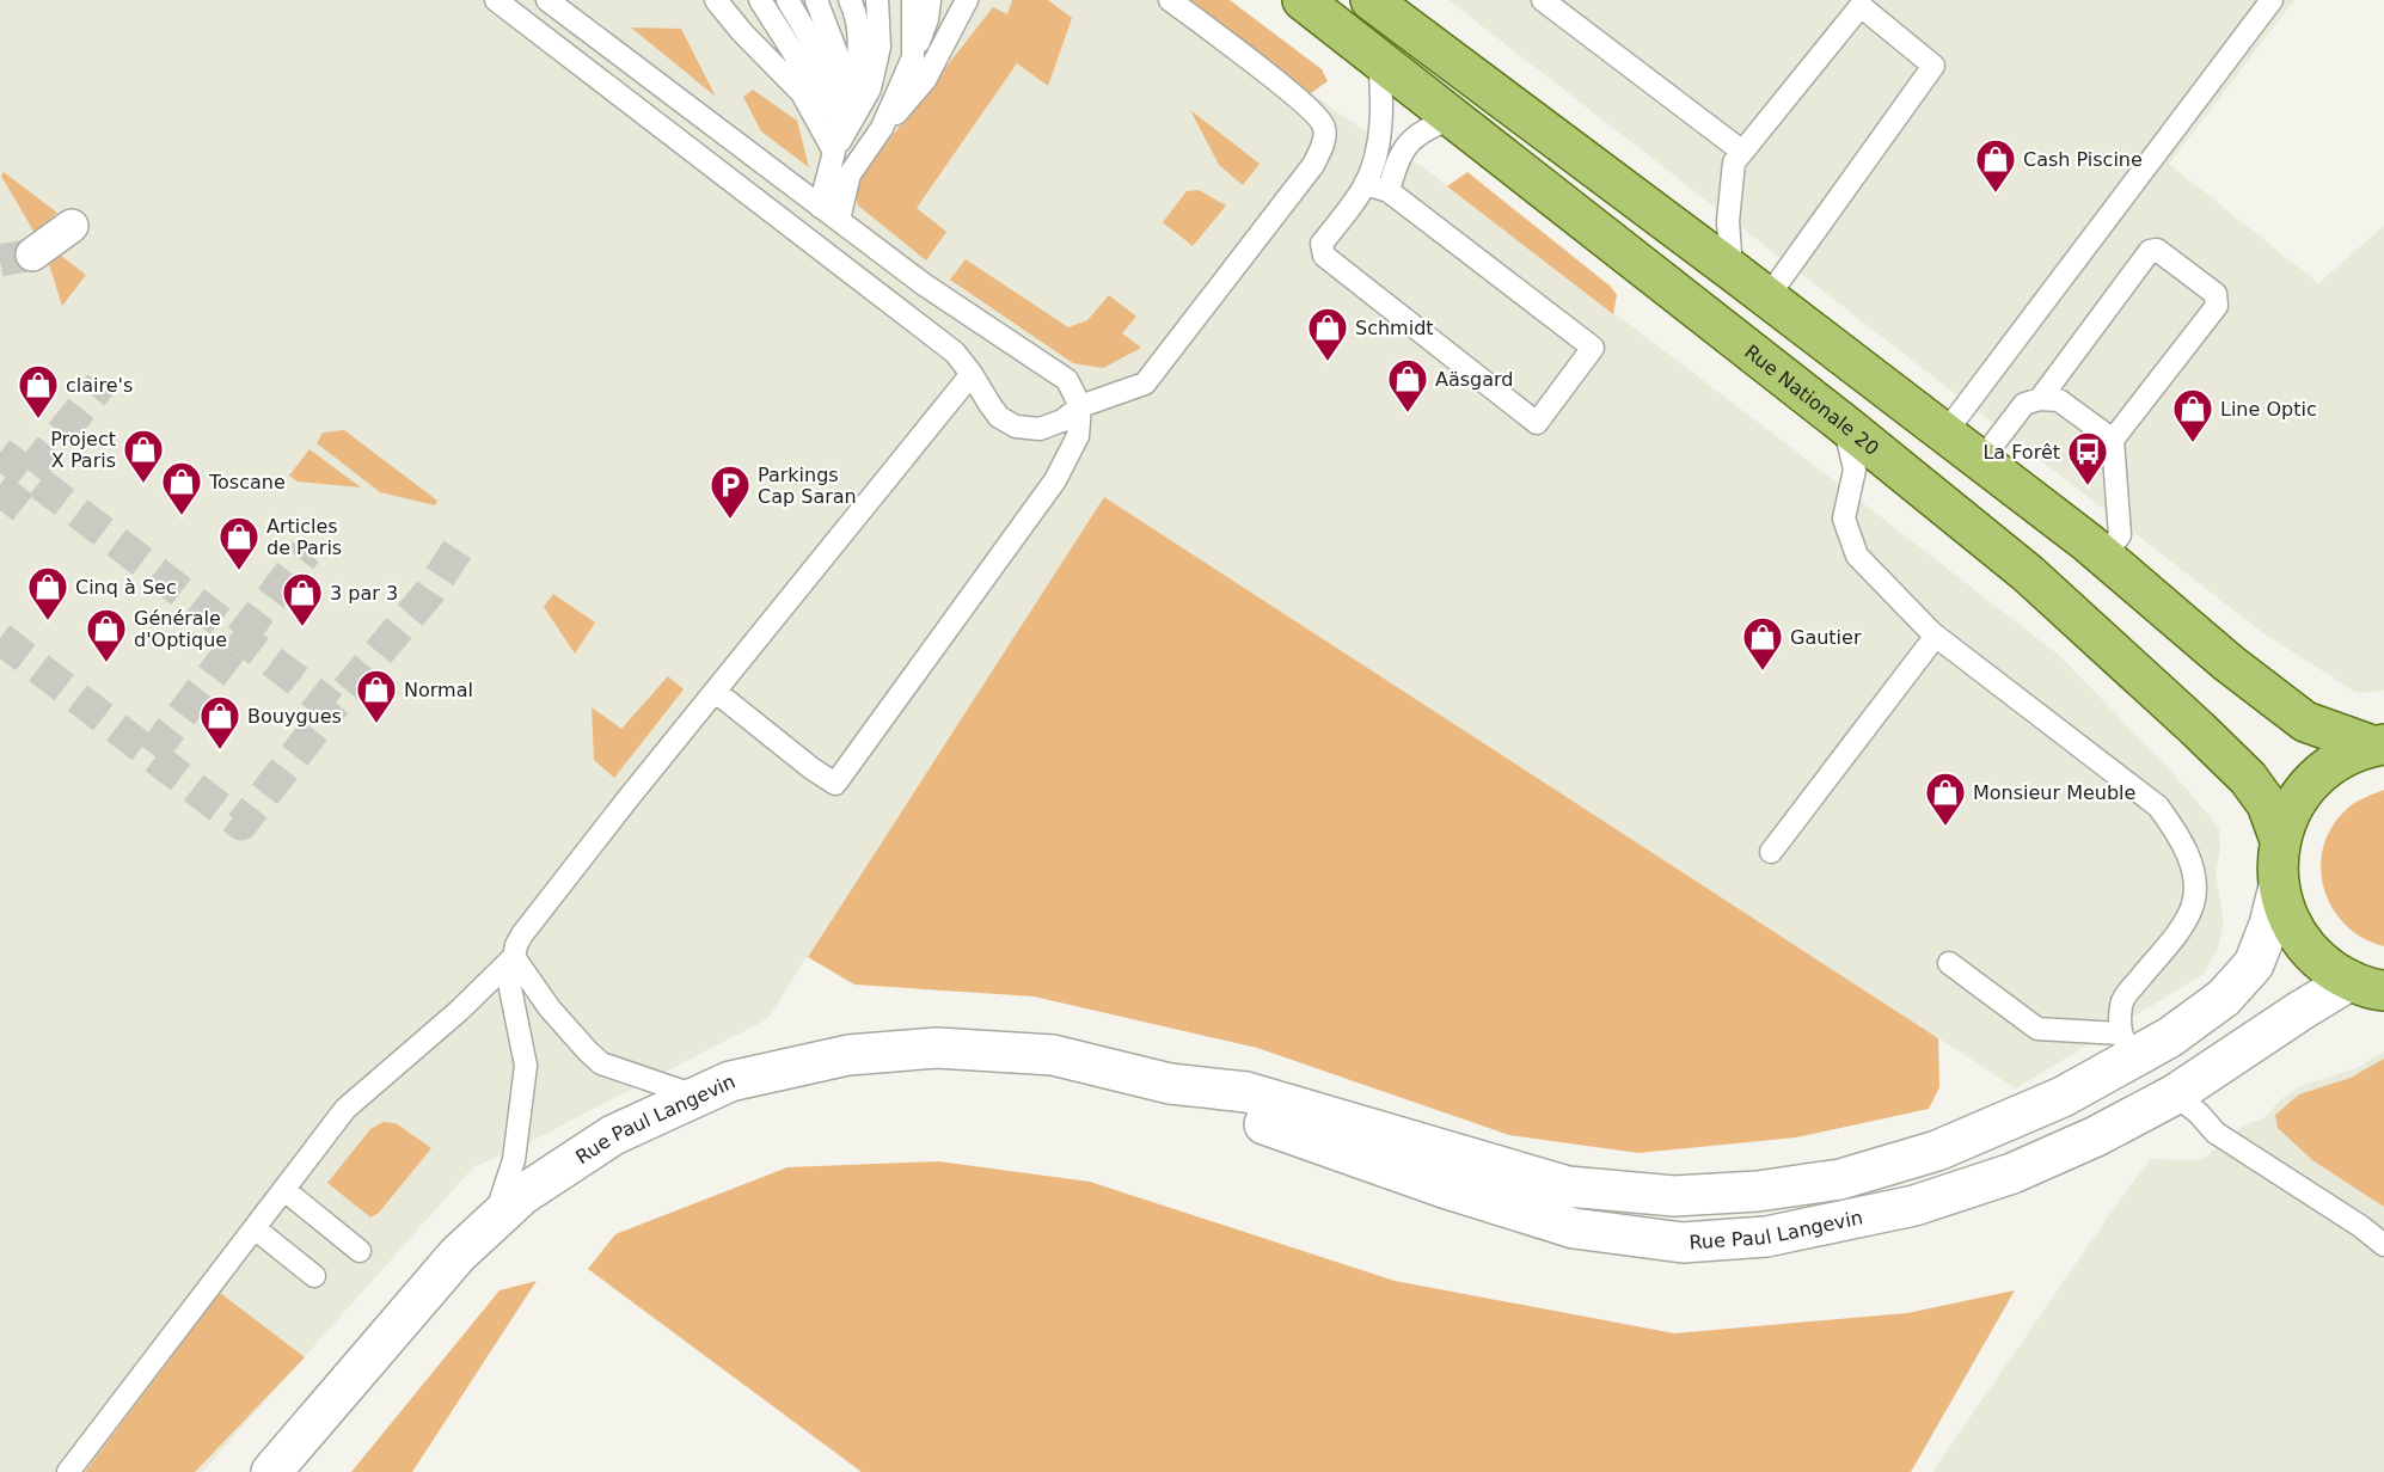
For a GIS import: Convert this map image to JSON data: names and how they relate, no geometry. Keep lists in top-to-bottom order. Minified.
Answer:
{"streets":{"main road":["Rue Nationale 20","Rue Paul Langevin"]},"places":{"shop":["Cash Piscine","Schmidt","Aäsgard","claire's","Line Optic","Project X Paris","Toscane","Articles de Paris","Cinq à Sec","3 par 3","Générale d'Optique","Gautier","Normal","Bouygues","Monsieur Meuble"],"bus stop":["La Forêt"],"parking":["Parkings Cap Saran"]}}
